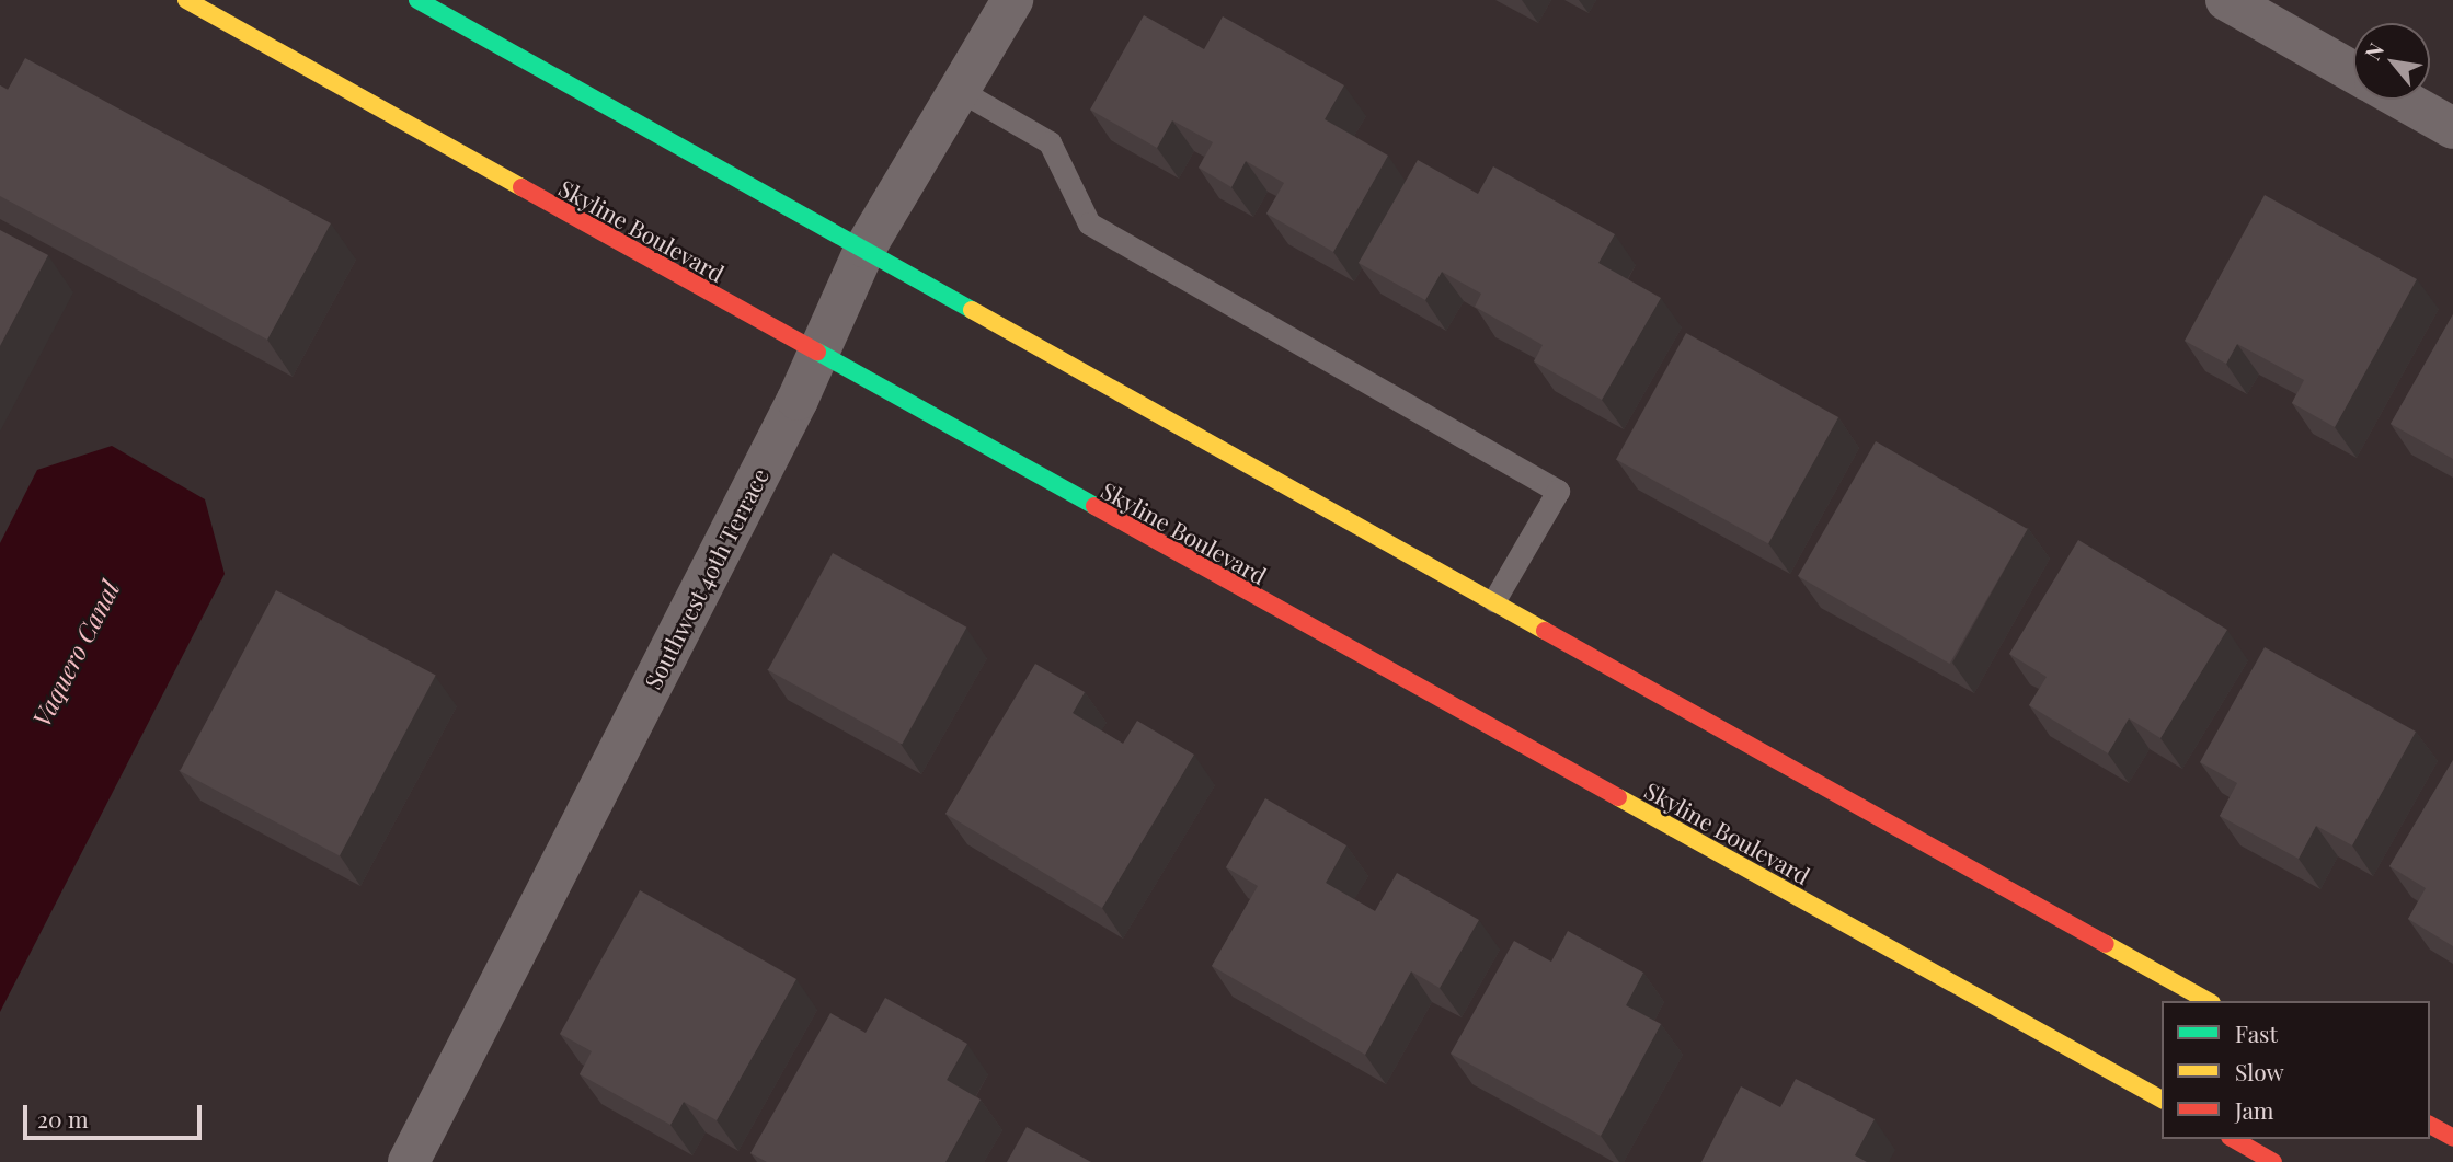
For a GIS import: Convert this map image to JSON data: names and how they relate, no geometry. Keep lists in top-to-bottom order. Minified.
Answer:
{"streets":{"street":["Skyline Boulevard","Southwest 40th Terrace"]},"crossings":[["Skyline Boulevard","Southwest 40th Terrace"]],"water":["Vaquero Canal"],"legend":["Fast","Slow","Jam"],"scale_bar":"20 m","north":"top left"}
